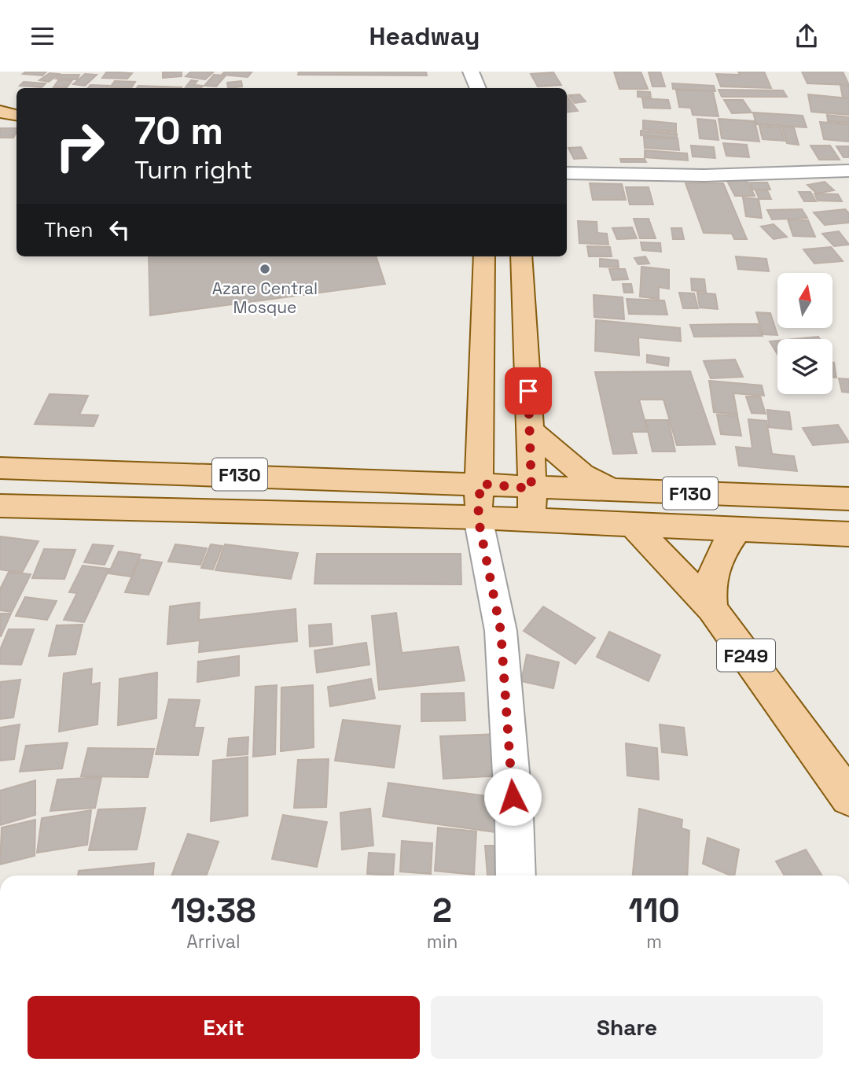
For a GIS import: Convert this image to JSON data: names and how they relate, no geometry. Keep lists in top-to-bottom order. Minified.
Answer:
{"streets":{"main road":["F130","F249"]},"crossings":[["F130","F249"]],"places":["Azare Central Mosque"],"north":"top","page":{"header":"Headway","turn":["70 m","Turn right"],"then":"Then","eta":["19:38","Arrival","2","min","110","m"],"buttons":["Exit","Share"]}}
